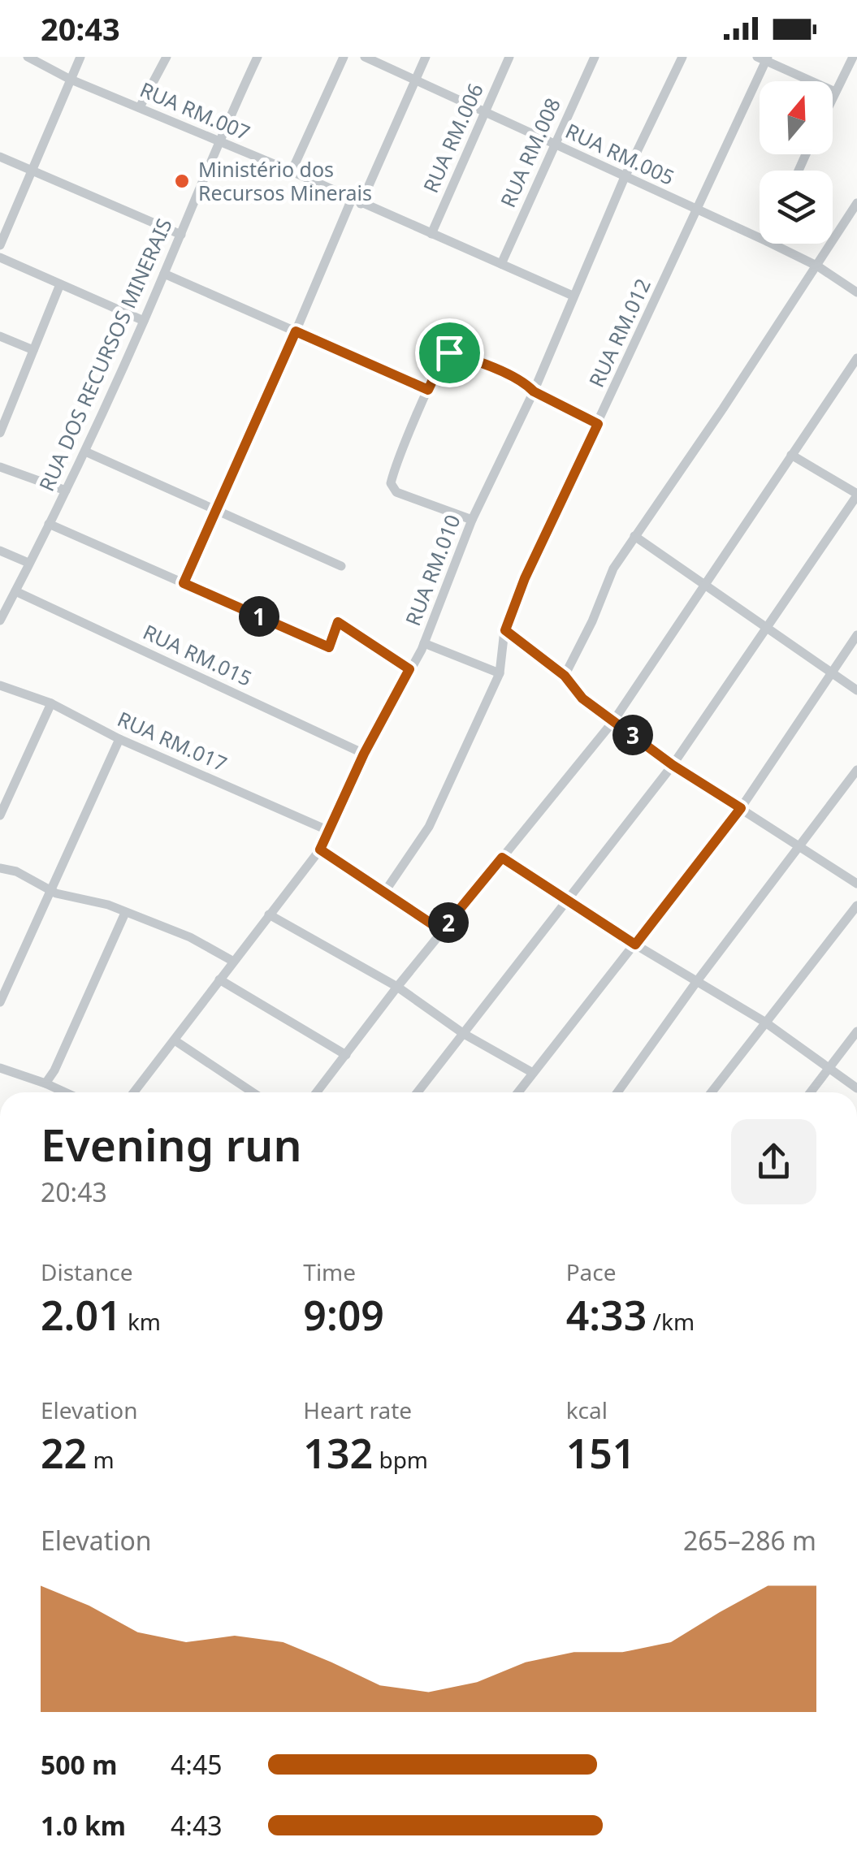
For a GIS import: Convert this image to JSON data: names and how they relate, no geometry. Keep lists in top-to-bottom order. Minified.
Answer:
{"streets":{"street":["RUA RM.007","RUA RM.006","RUA RM.008","RUA RM.005","RUA RM.012","RUA DOS RECURSOS MINERAIS","RUA RM.010","RUA RM.015","RUA RM.017"]},"crossings":[["RUA RM.007","RUA RM.006"],["RUA RM.007","RUA RM.008"],["RUA RM.007","RUA DOS RECURSOS MINERAIS"],["RUA RM.007","RUA RM.010"],["RUA RM.006","RUA RM.005"],["RUA RM.008","RUA RM.005"],["RUA RM.005","RUA RM.012"],["RUA RM.005","RUA RM.010"],["RUA DOS RECURSOS MINERAIS","RUA RM.015"],["RUA RM.010","RUA RM.015"],["RUA RM.010","RUA RM.017"]],"places":["Ministério dos Recursos Minerais"],"north":"top","page":{"status":"20:43","pins":["1","3","2"],"heading":["Evening run","20:43"],"stats":[["Distance","2.01 km"],["Time","9:09"],["Pace","4:33 /km"],["Elevation","22 m"],["Heart rate","132 bpm"],["kcal","151"]],"chart":["Elevation","265–286 m"],"list":[{"name":"500 m","note":"4:45"},{"name":"1.0 km","note":"4:43"}]}}
